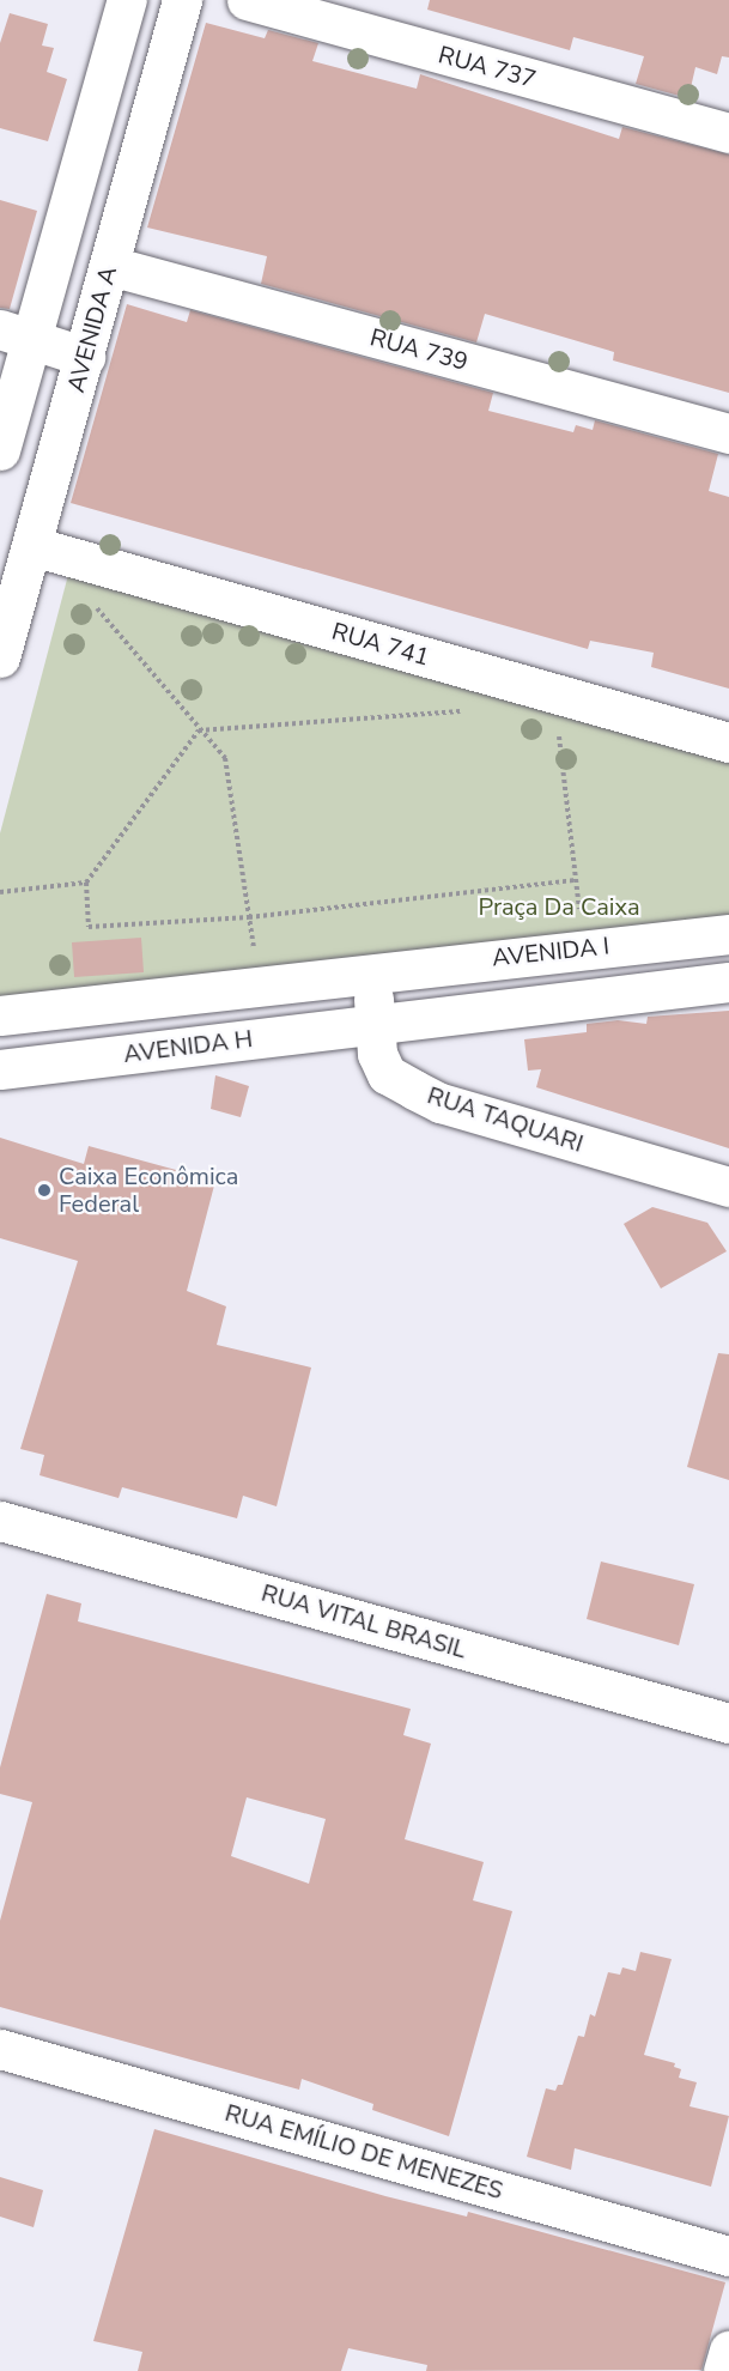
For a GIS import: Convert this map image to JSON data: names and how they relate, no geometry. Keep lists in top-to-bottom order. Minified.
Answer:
{"streets":{"street":["RUA 737","AVENIDA A","RUA 739","RUA 741","AVENIDA I","AVENIDA H","RUA TAQUARI","RUA VITAL BRASIL","RUA EMÍLIO DE MENEZES"]},"crossings":[["AVENIDA A","RUA 739"],["AVENIDA A","RUA 741"],["AVENIDA I","RUA TAQUARI"],["AVENIDA H","RUA TAQUARI"]],"parks":["Praça Da Caixa"],"places":["Caixa Econômica Federal"]}
